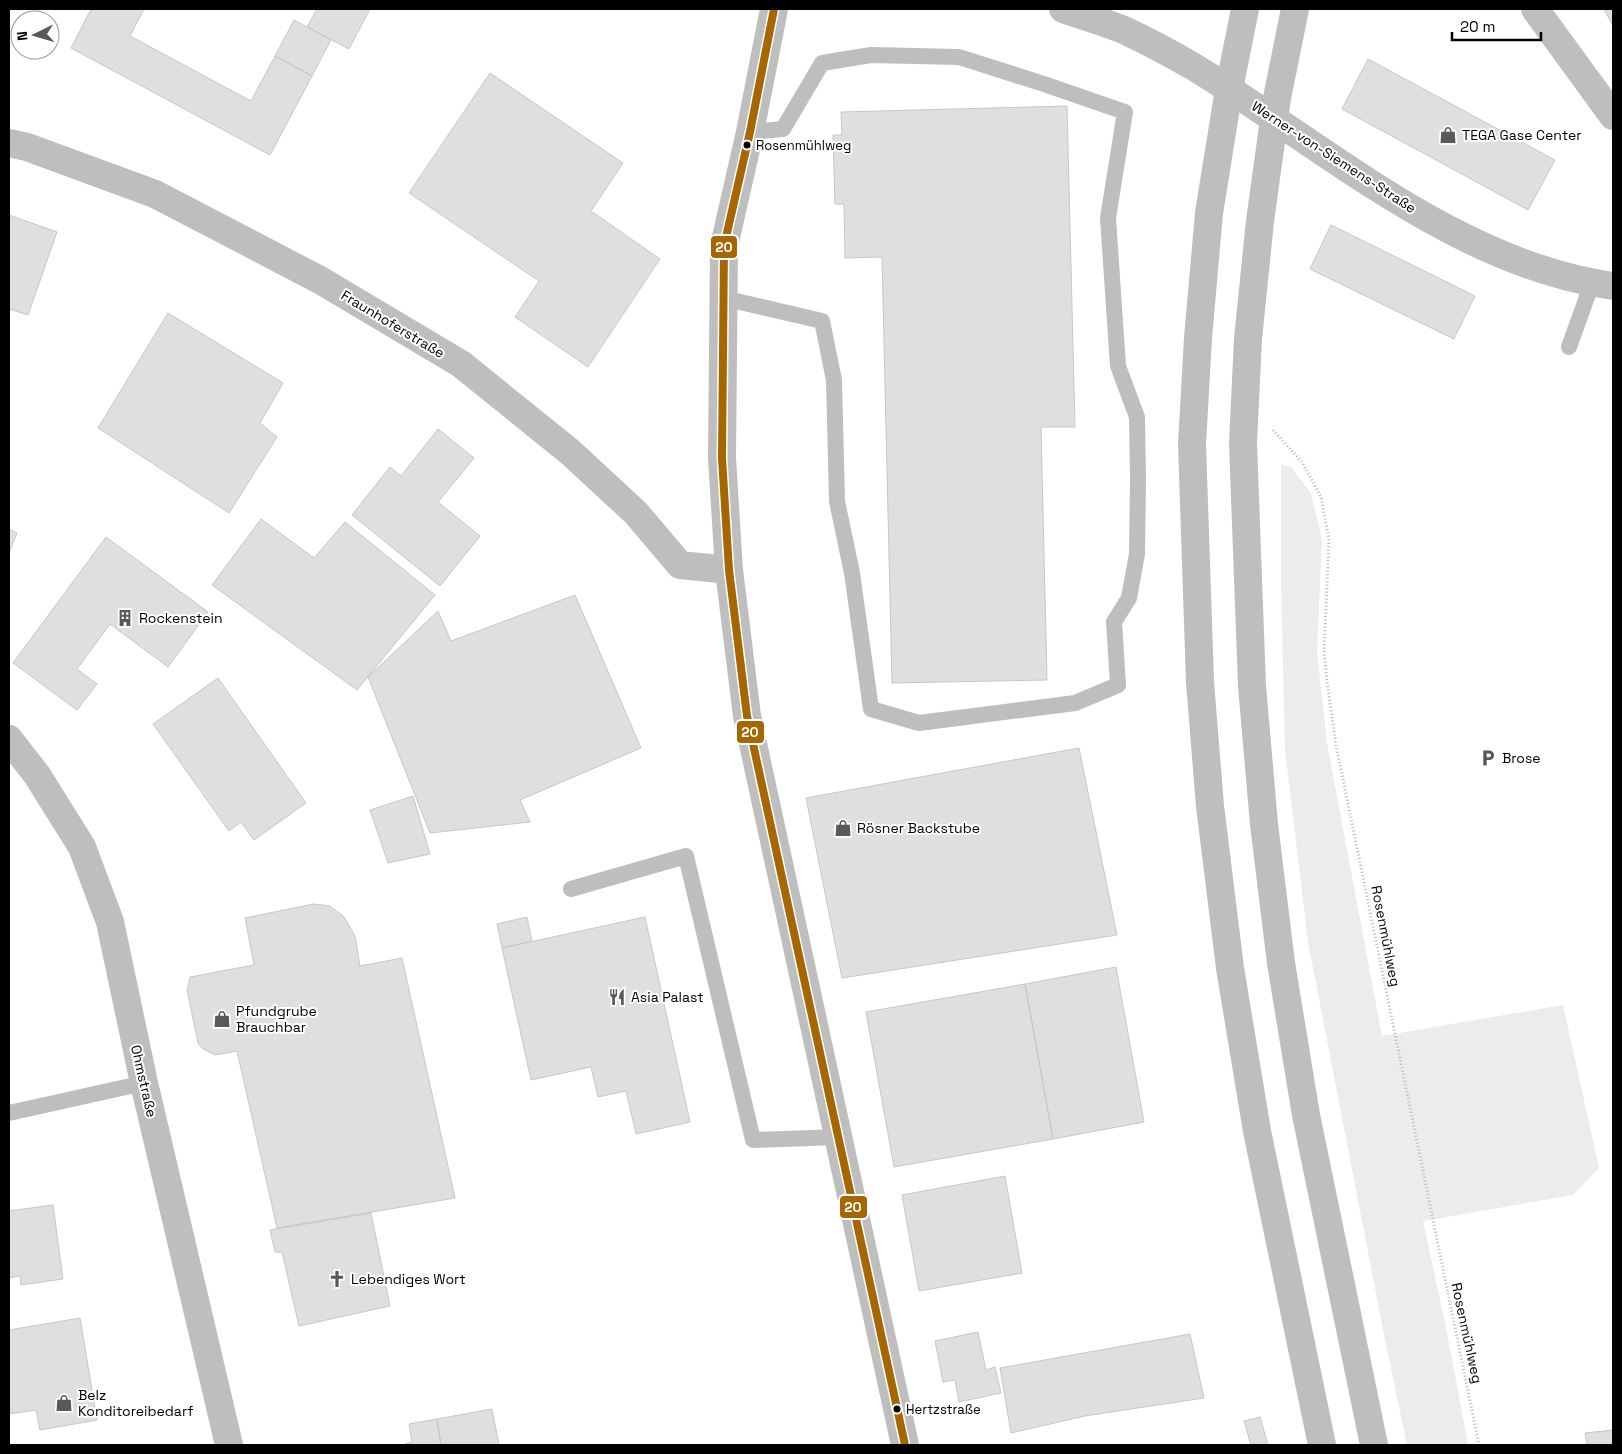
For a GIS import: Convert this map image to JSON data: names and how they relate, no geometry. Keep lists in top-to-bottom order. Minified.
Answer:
{"streets":{"main road":["Werner-von-Siemens-Straße","Fraunhoferstraße","Ohmstraße"],"path":["Rosenmühlweg"]},"places":{"shop":["TEGA Gase Center","Rösner Backstube","Pfundgrube Brauchbar","Belz Konditoreibedarf"],"other":["Rosenmühlweg","Hertzstraße"],"building":["Rockenstein"],"parking":["Brose"],"restaurant":["Asia Palast"],"church":["Lebendiges Wort"]},"lines":["transit line 20"],"scale_bar":"20 m","north":"left"}
